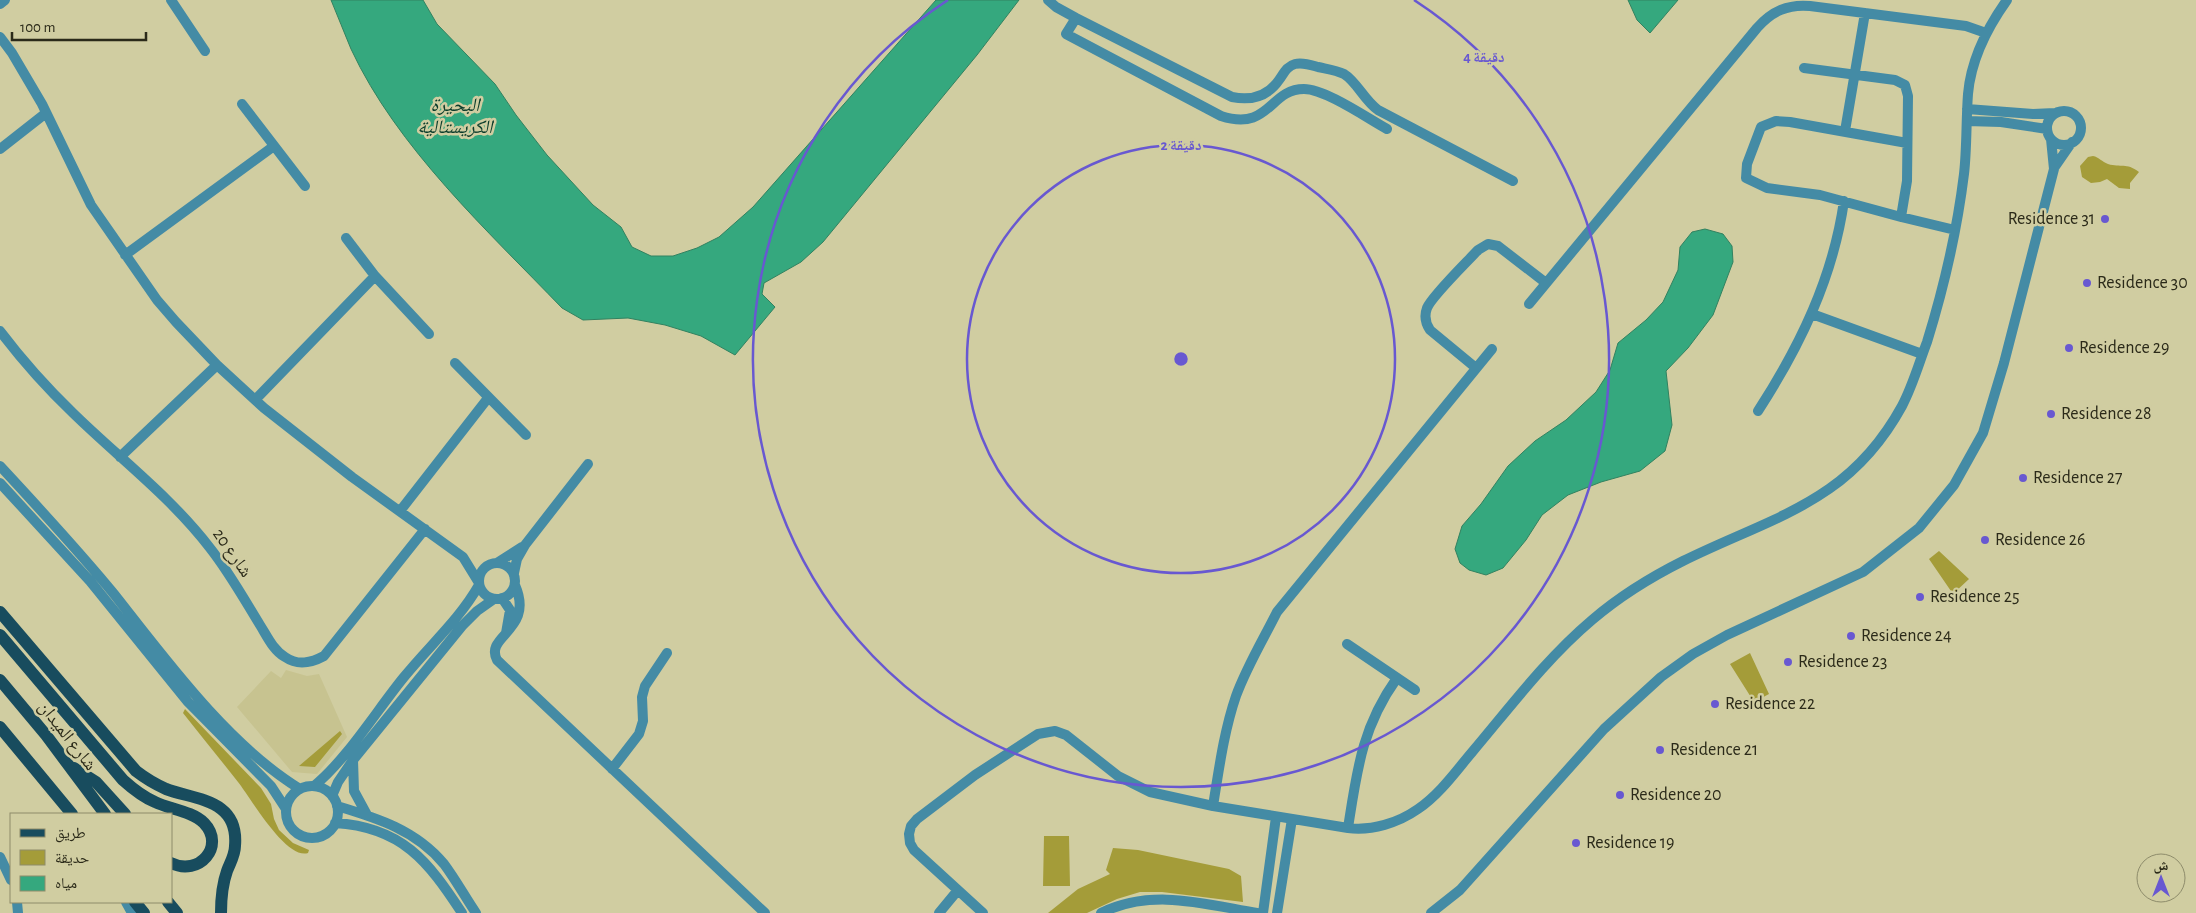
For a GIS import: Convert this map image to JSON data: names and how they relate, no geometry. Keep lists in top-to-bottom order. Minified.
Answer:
{"streets":{"main road":["شارع الميدان"],"street":["شارع 20"]},"water":["البحيرة الكريستالية"],"places":["Residence 31","Residence 30","Residence 29","Residence 28","Residence 27","Residence 26","Residence 25","Residence 24","Residence 23","Residence 22","Residence 21","Residence 20","Residence 19"],"legend":["طريق","حديقة","مياه"],"scale_bar":"100 m","north":"top","rings":["4 دقيقة","2 دقيقة"]}
